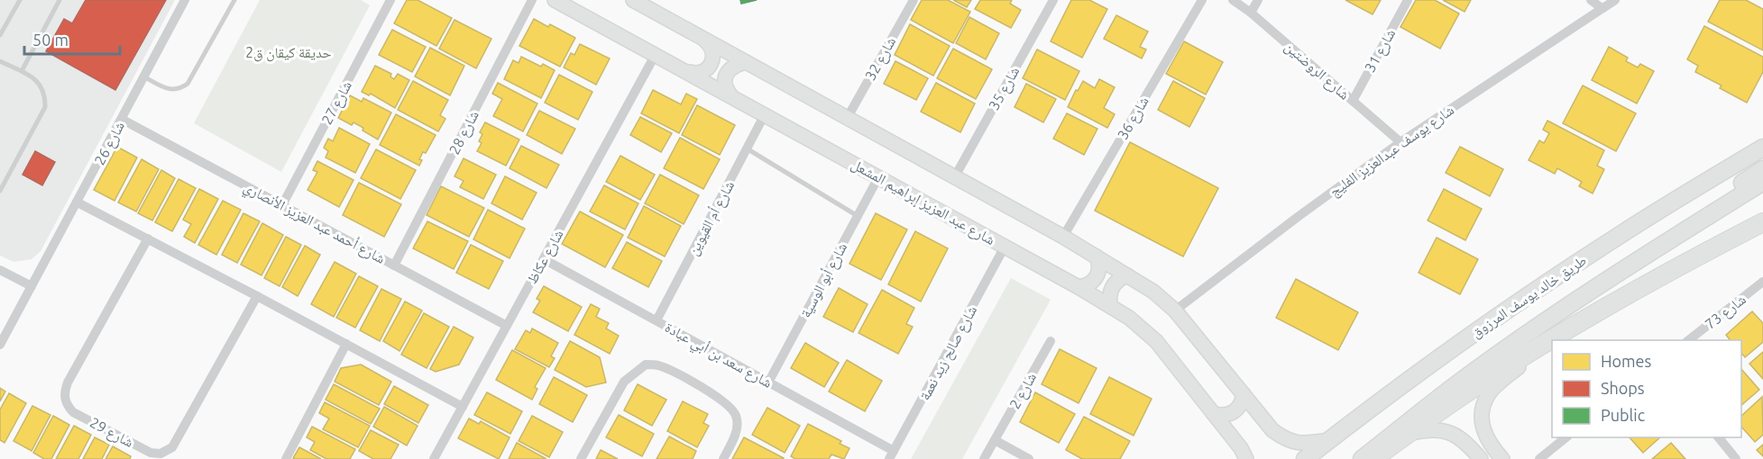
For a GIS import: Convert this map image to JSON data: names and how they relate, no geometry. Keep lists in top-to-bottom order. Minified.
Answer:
{"streets":{"main road":["شارع عبد العزيز إبراهيم المشعل","طريق خالد يوسف المرزوق"],"street":["شارع 31","شارع 32","شارع الروضتين","شارع 35","شارع 27","شارع 36","شارع 28","شارع 26","شارع يوسف عبدالعزيز الفليج","شارع أم القيوين","شارع أحمد عبد العزيز الأنصاري","شارع عكاظ","شارع أبو الوسية","شارع 73","شارع صالح زيد نعمة","شارع سعد بن أبي عبادة","شارع 2","شارع 29"]},"crossings":[["شارع 31","شارع الروضتين"],["شارع الروضتين","شارع يوسف عبدالعزيز الفليج"],["شارع 27","شارع أحمد عبد العزيز الأنصاري"],["شارع 28","شارع أحمد عبد العزيز الأنصاري"],["شارع 26","شارع أحمد عبد العزيز الأنصاري"],["شارع عبد العزيز إبراهيم المشعل","شارع أم القيوين"],["شارع عبد العزيز إبراهيم المشعل","شارع عكاظ"],["شارع عبد العزيز إبراهيم المشعل","شارع أبو الوسية"],["شارع عبد العزيز إبراهيم المشعل","شارع صالح زيد نعمة"],["شارع أم القيوين","شارع سعد بن أبي عبادة"],["شارع أحمد عبد العزيز الأنصاري","شارع عكاظ"],["شارع عكاظ","شارع سعد بن أبي عبادة"],["شارع أبو الوسية","شارع سعد بن أبي عبادة"],["شارع صالح زيد نعمة","شارع سعد بن أبي عبادة"]],"parks":["حديقة كيقان ق2"],"legend":["Homes","Shops","Public"],"scale_bar":"50 m"}
